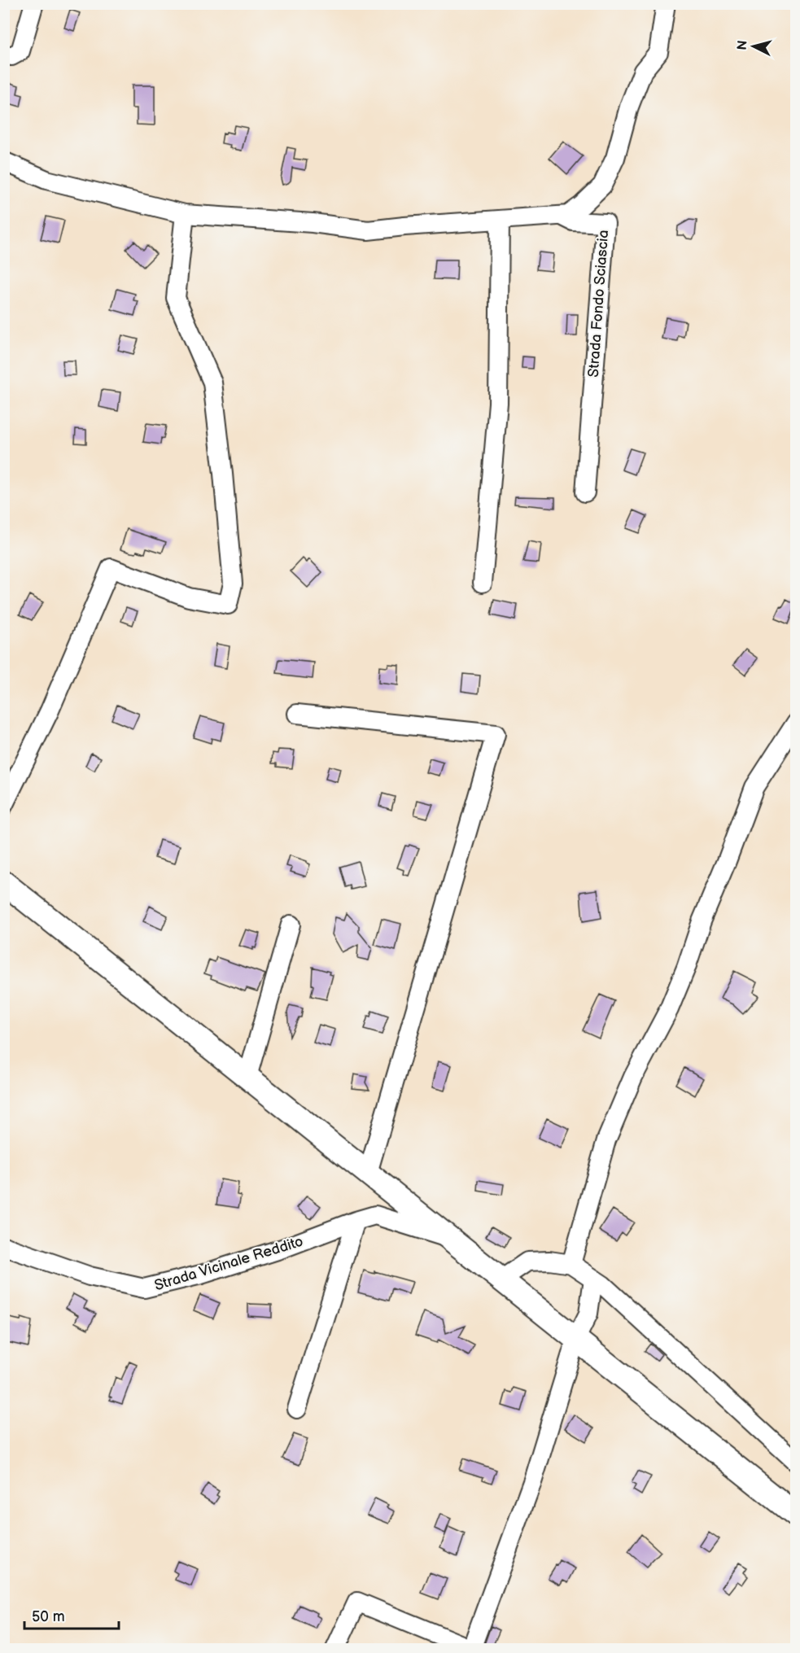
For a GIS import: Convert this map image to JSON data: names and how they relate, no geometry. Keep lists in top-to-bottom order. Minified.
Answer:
{"streets":{"street":["Strada Fondo Sciascia","Strada Vicinale Reddito"]},"scale_bar":"50 m","north":"left"}
